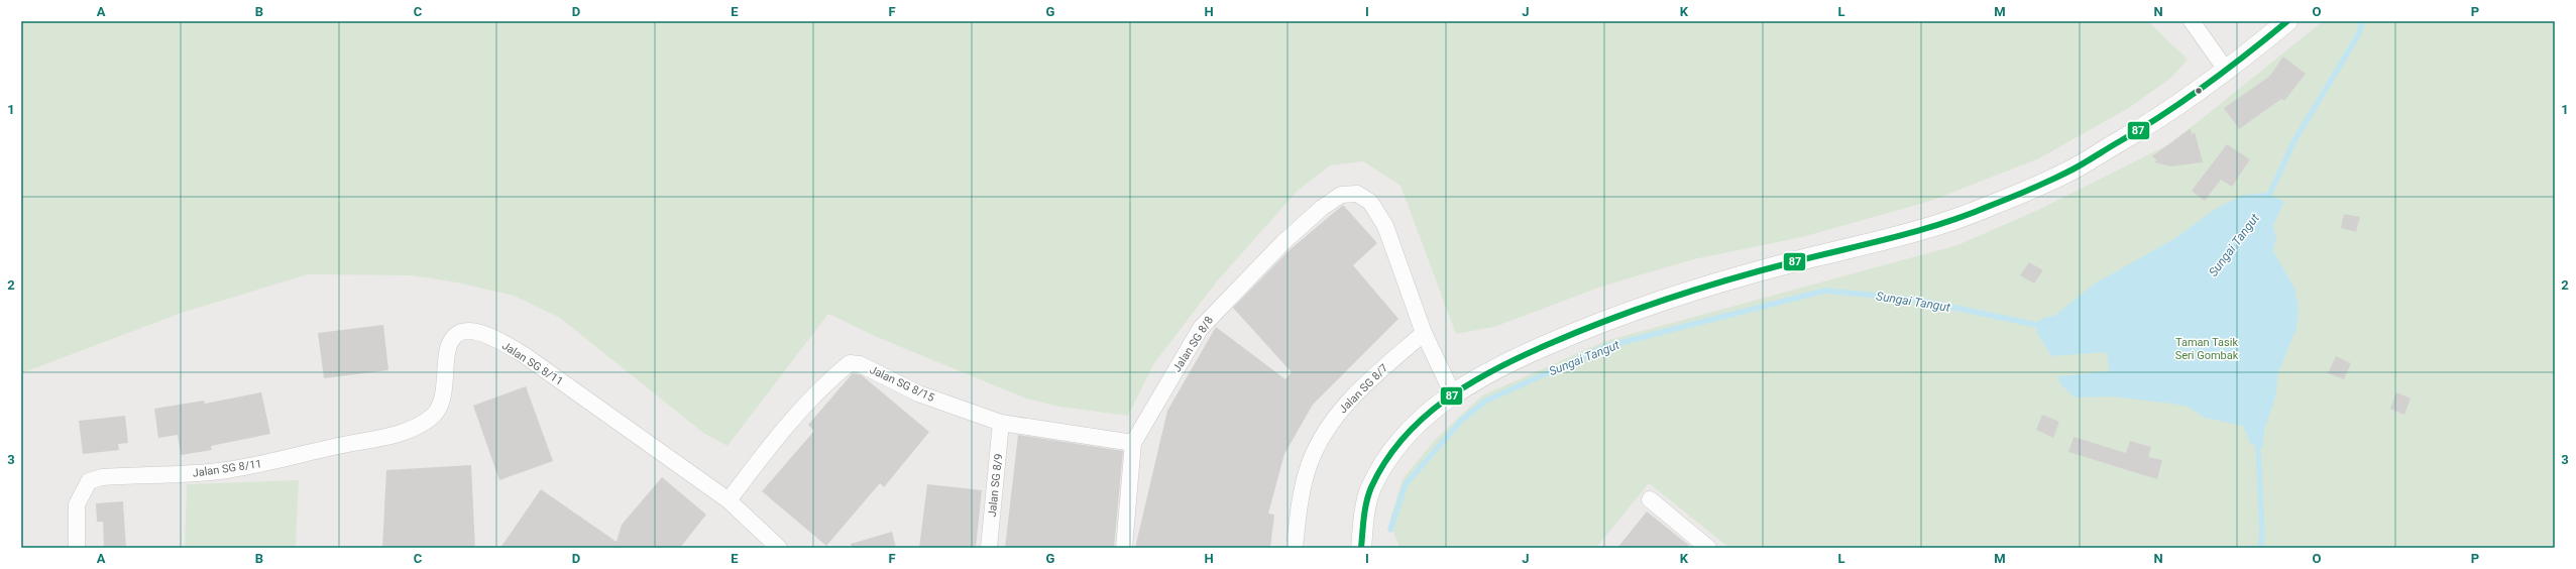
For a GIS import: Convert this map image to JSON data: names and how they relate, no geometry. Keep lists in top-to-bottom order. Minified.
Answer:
{"streets":{"street":["Jalan SG 8/8","Jalan SG 8/11","Jalan SG 8/15","Jalan SG 8/7","Jalan SG 8/9"]},"crossings":[["Jalan SG 8/8","Jalan SG 8/15"],["Jalan SG 8/8","Jalan SG 8/7"],["Jalan SG 8/11","Jalan SG 8/15"],["Jalan SG 8/15","Jalan SG 8/9"]],"water":["Sungai Tangut"],"parks":["Taman Tasik Seri Gombak"],"lines":["transit line 87"],"grid":{"columns":["A","B","C","D","E","F","G","H","I","J","K","L","M","N","O","P"],"rows":["1","2","3"]}}
